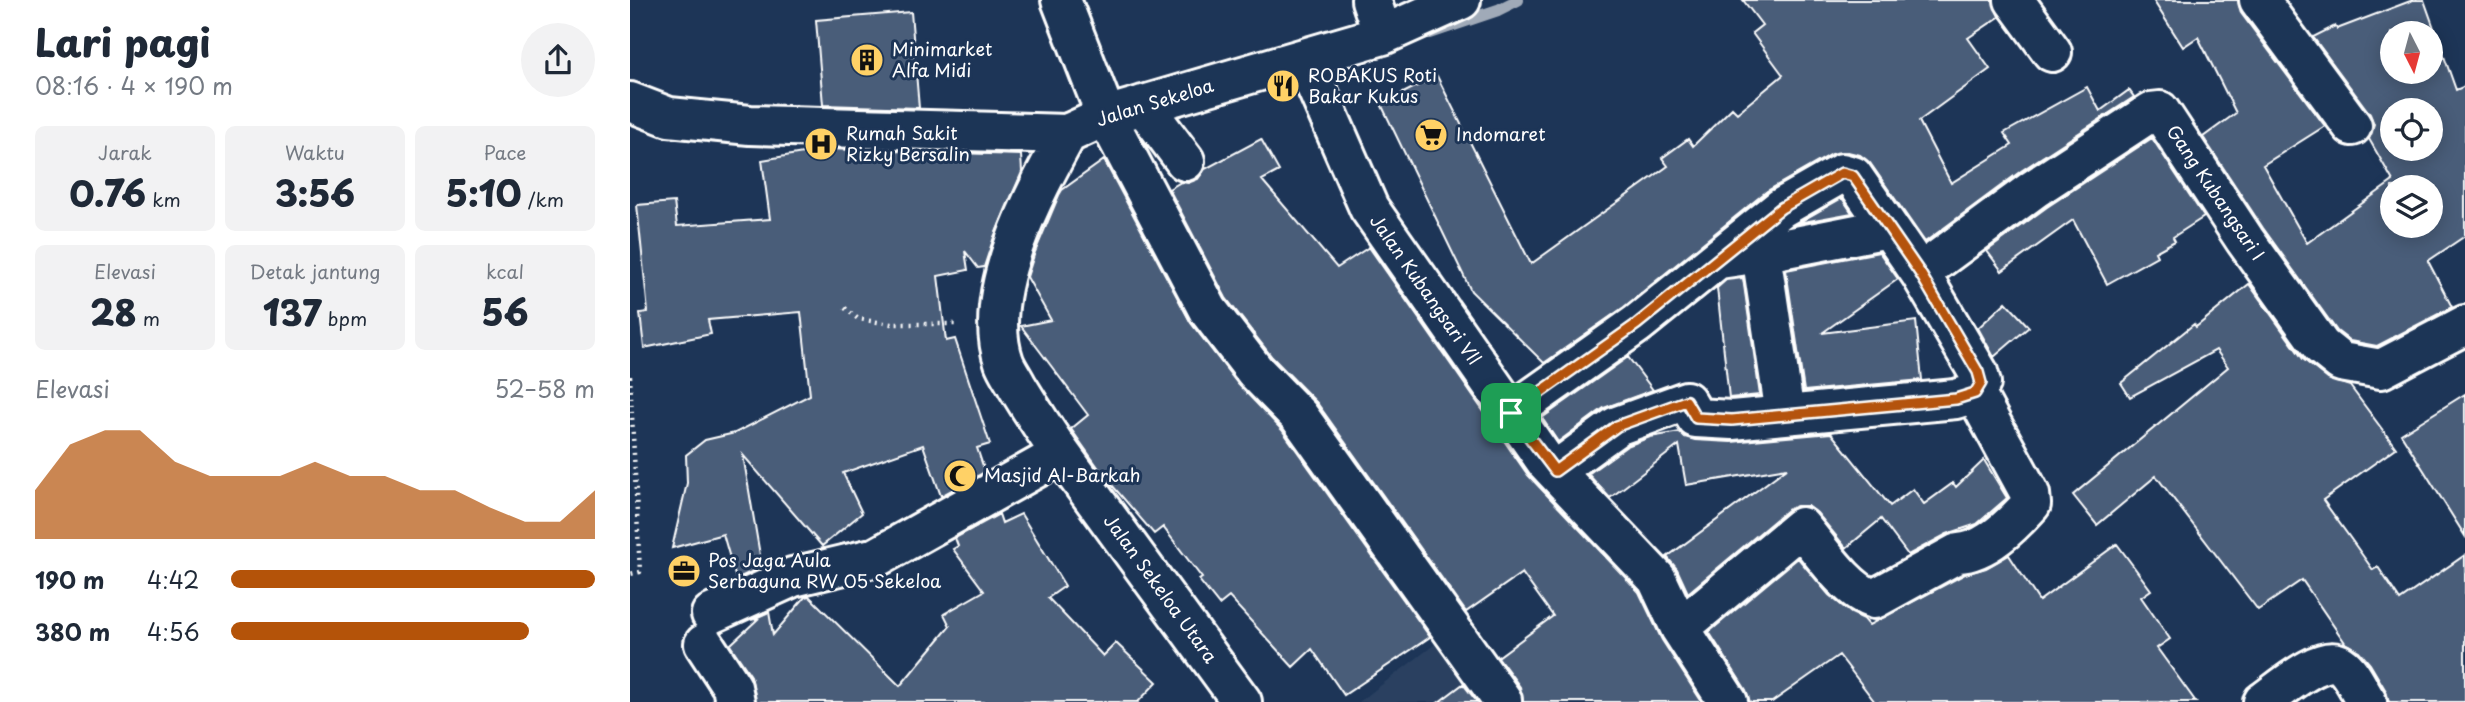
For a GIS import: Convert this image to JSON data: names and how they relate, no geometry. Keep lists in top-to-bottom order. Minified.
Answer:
{"streets":{"street":["Jalan Sekeloa","Gang Kubangsari I","Jalan Kubangsari Vll","Jalan Sekeloa Utara"]},"crossings":[["Jalan Sekeloa","Jalan Kubangsari Vll"],["Jalan Sekeloa","Jalan Sekeloa Utara"]],"places":{"building":["Minimarket Alfa Midi"],"restaurant":["ROBAKUS Roti Bakar Kukus"],"supermarket":["Indomaret"],"hospital":["Rumah Sakit Rizky Bersalin"],"mosque":["Masjid Al-Barkah"],"office":["Pos Jaga Aula Serbaguna RW 05 Sekeloa"]},"north":"bottom","page":{"heading":["Lari pagi","08:16 · 4 × 190 m"],"stats":[["Jarak","0.76 km"],["Waktu","3:56"],["Pace","5:10 /km"],["Elevasi","28 m"],["Detak jantung","137 bpm"],["kcal","56"]],"chart":["Elevasi","52–58 m"],"list":[{"name":"190 m","note":"4:42"},{"name":"380 m","note":"4:56"}]}}
